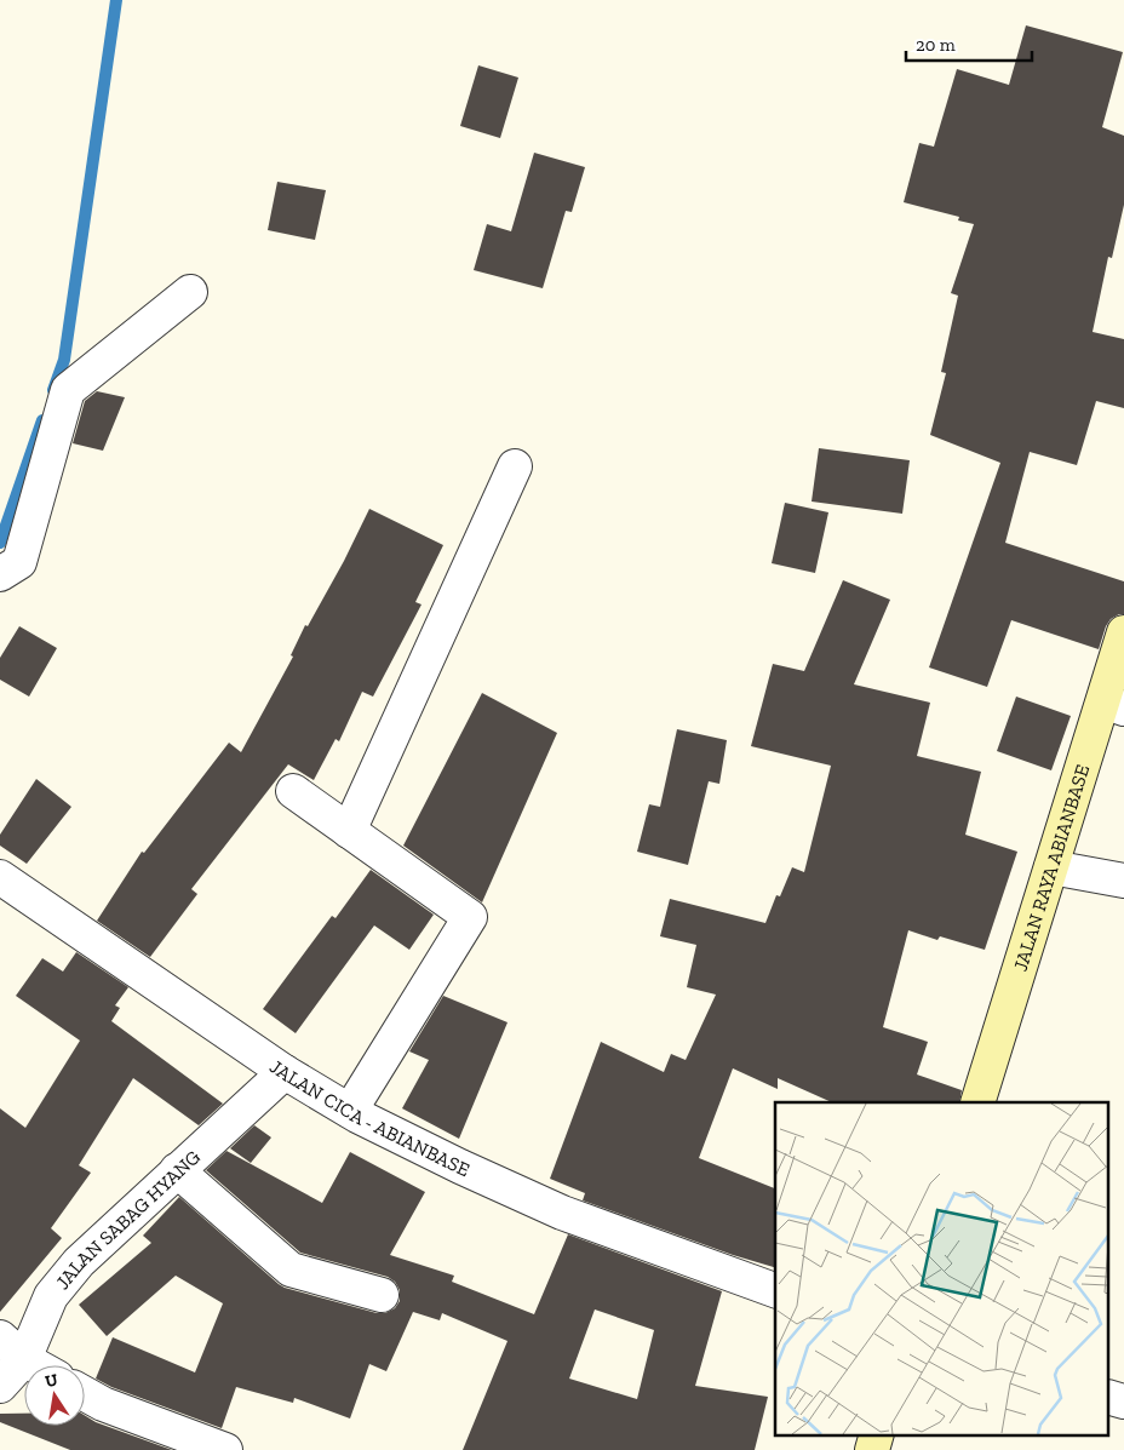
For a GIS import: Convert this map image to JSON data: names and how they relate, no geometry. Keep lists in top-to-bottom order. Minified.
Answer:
{"streets":{"main road":["JALAN RAYA ABIANBASE"],"street":["JALAN CICA - ABIANBASE","JALAN SABAG HYANG"]},"crossings":[["JALAN CICA - ABIANBASE","JALAN SABAG HYANG"]],"scale_bar":"20 m","north":"top"}
